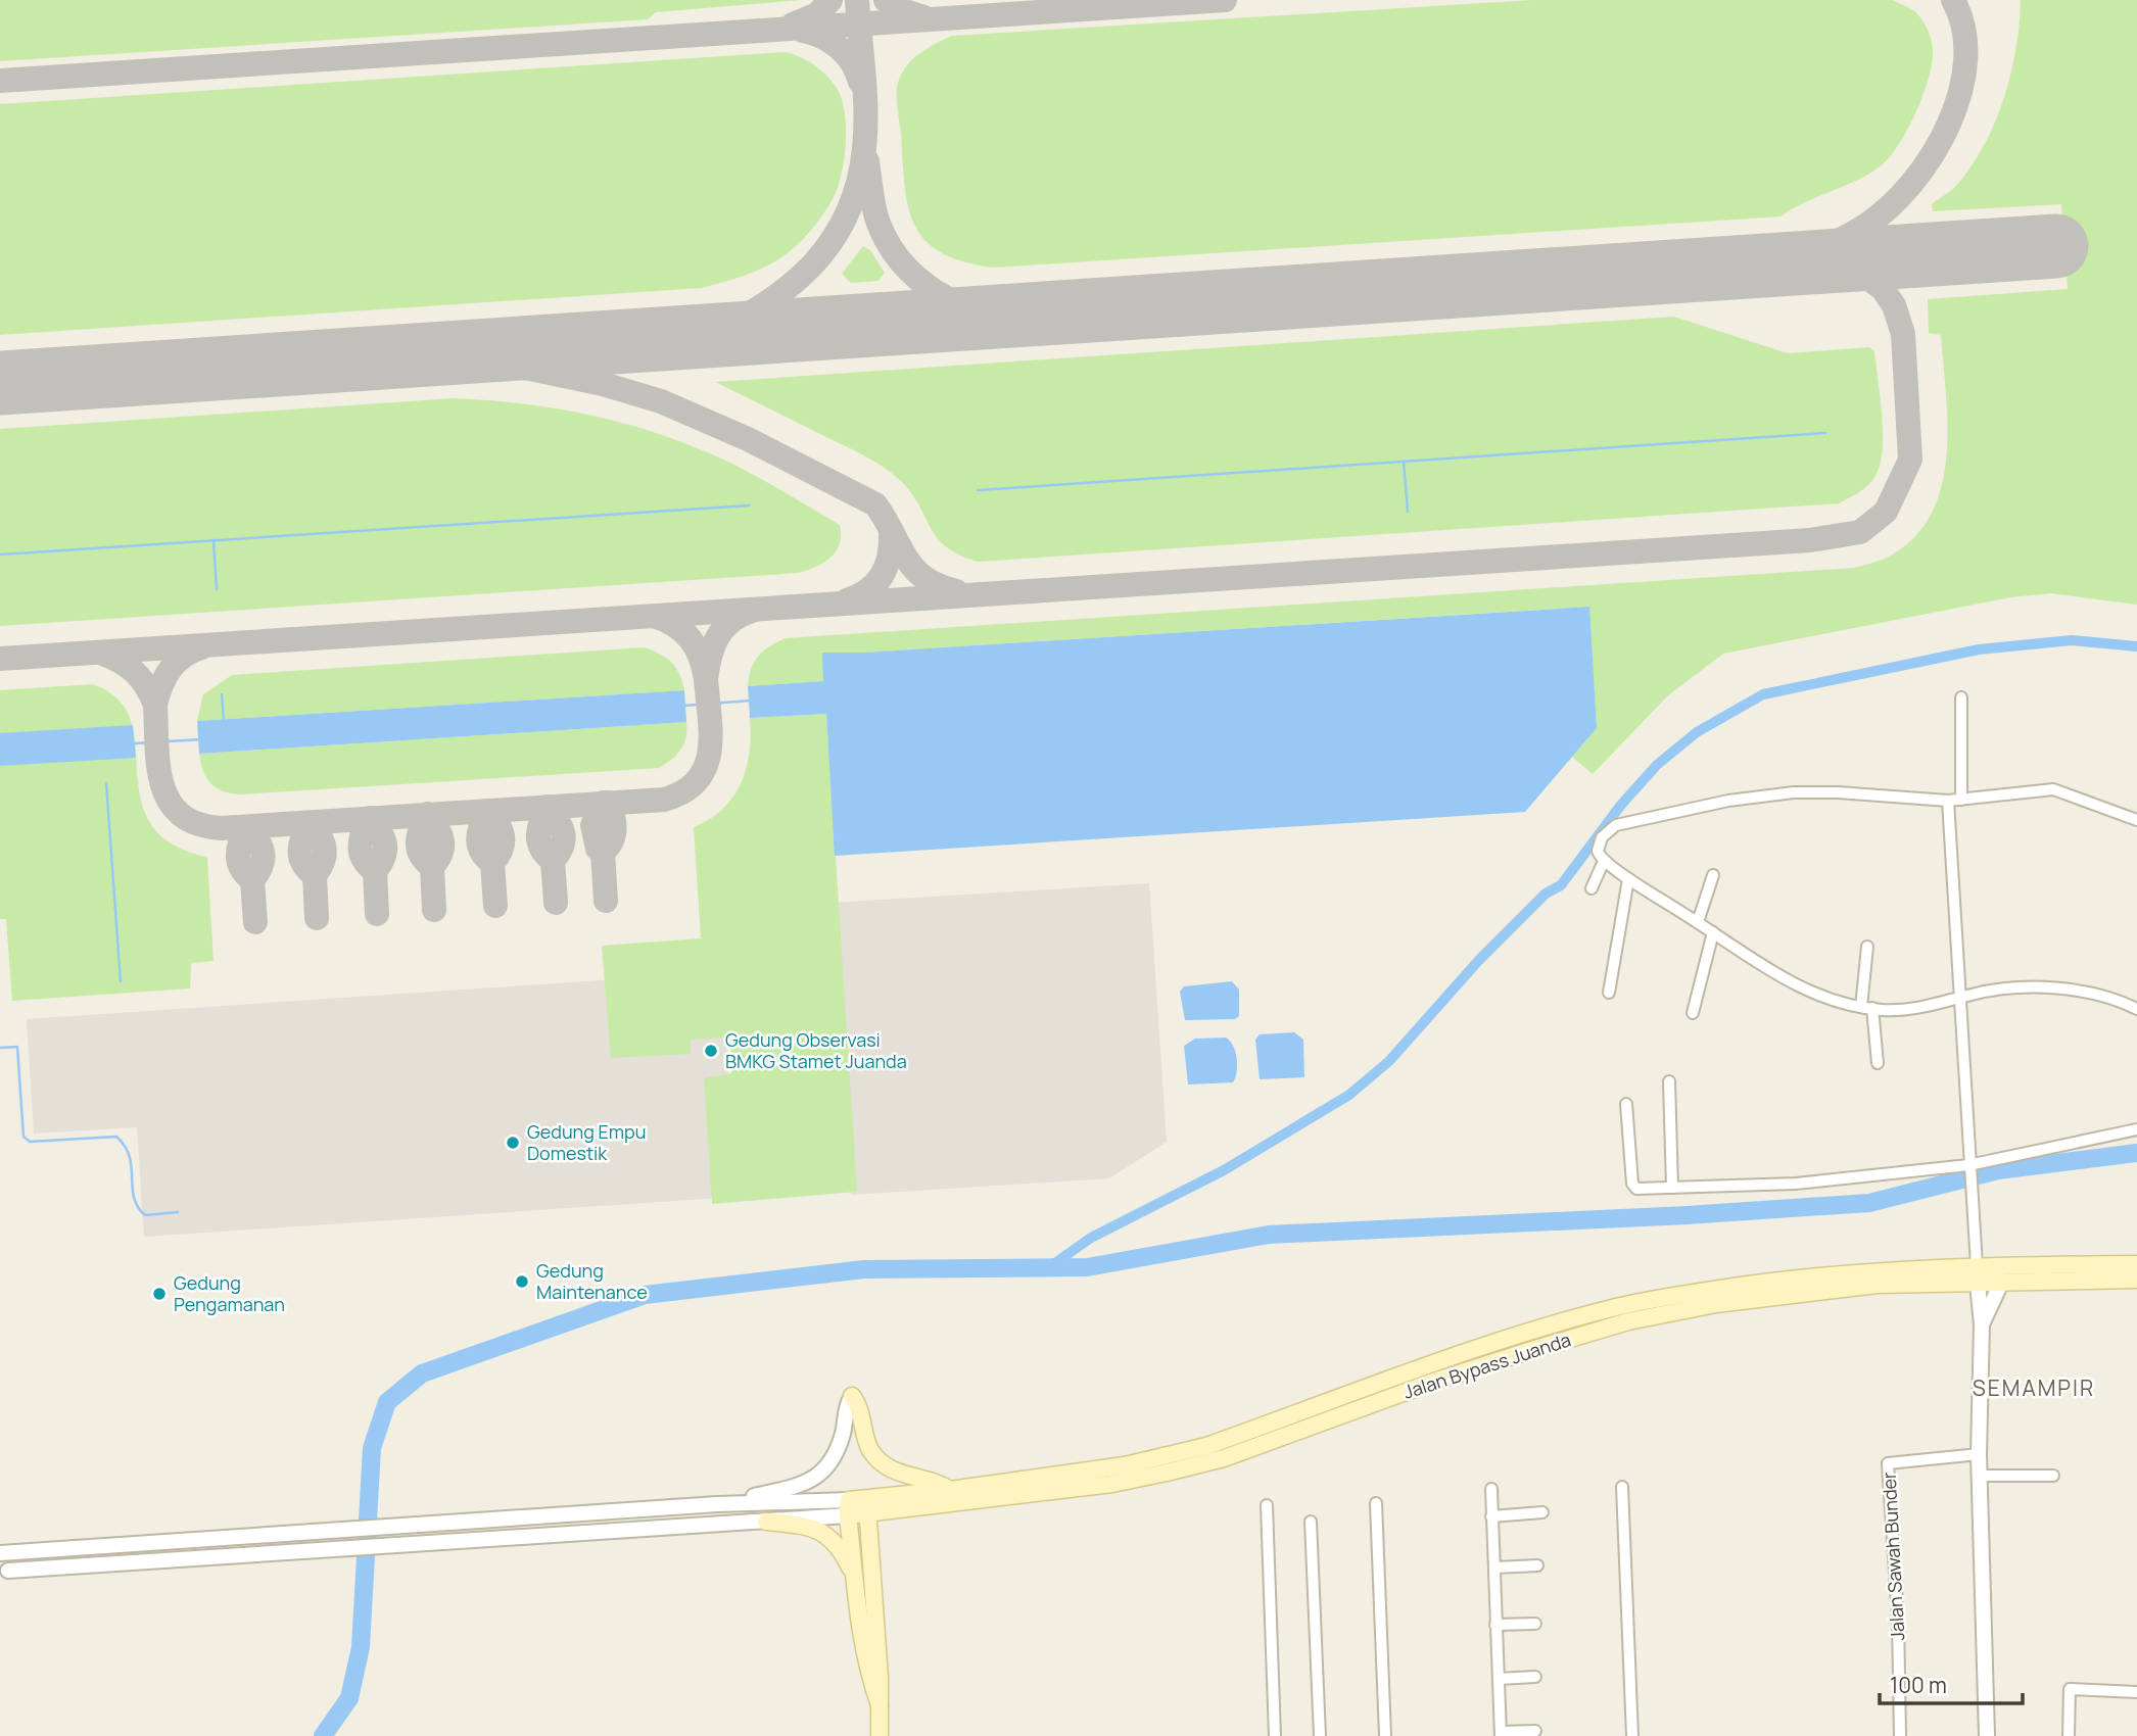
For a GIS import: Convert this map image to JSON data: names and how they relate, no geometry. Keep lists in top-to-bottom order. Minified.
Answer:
{"streets":{"main road":["Jalan Bypass Juanda"],"street":["Jalan Sawah Bunder"]},"districts":["SEMAMPIR"],"places":["Gedung Observasi BMKG Stamet Juanda","Gedung Empu Domestik","Gedung Maintenance","Gedung Pengamanan"],"scale_bar":"100 m"}
